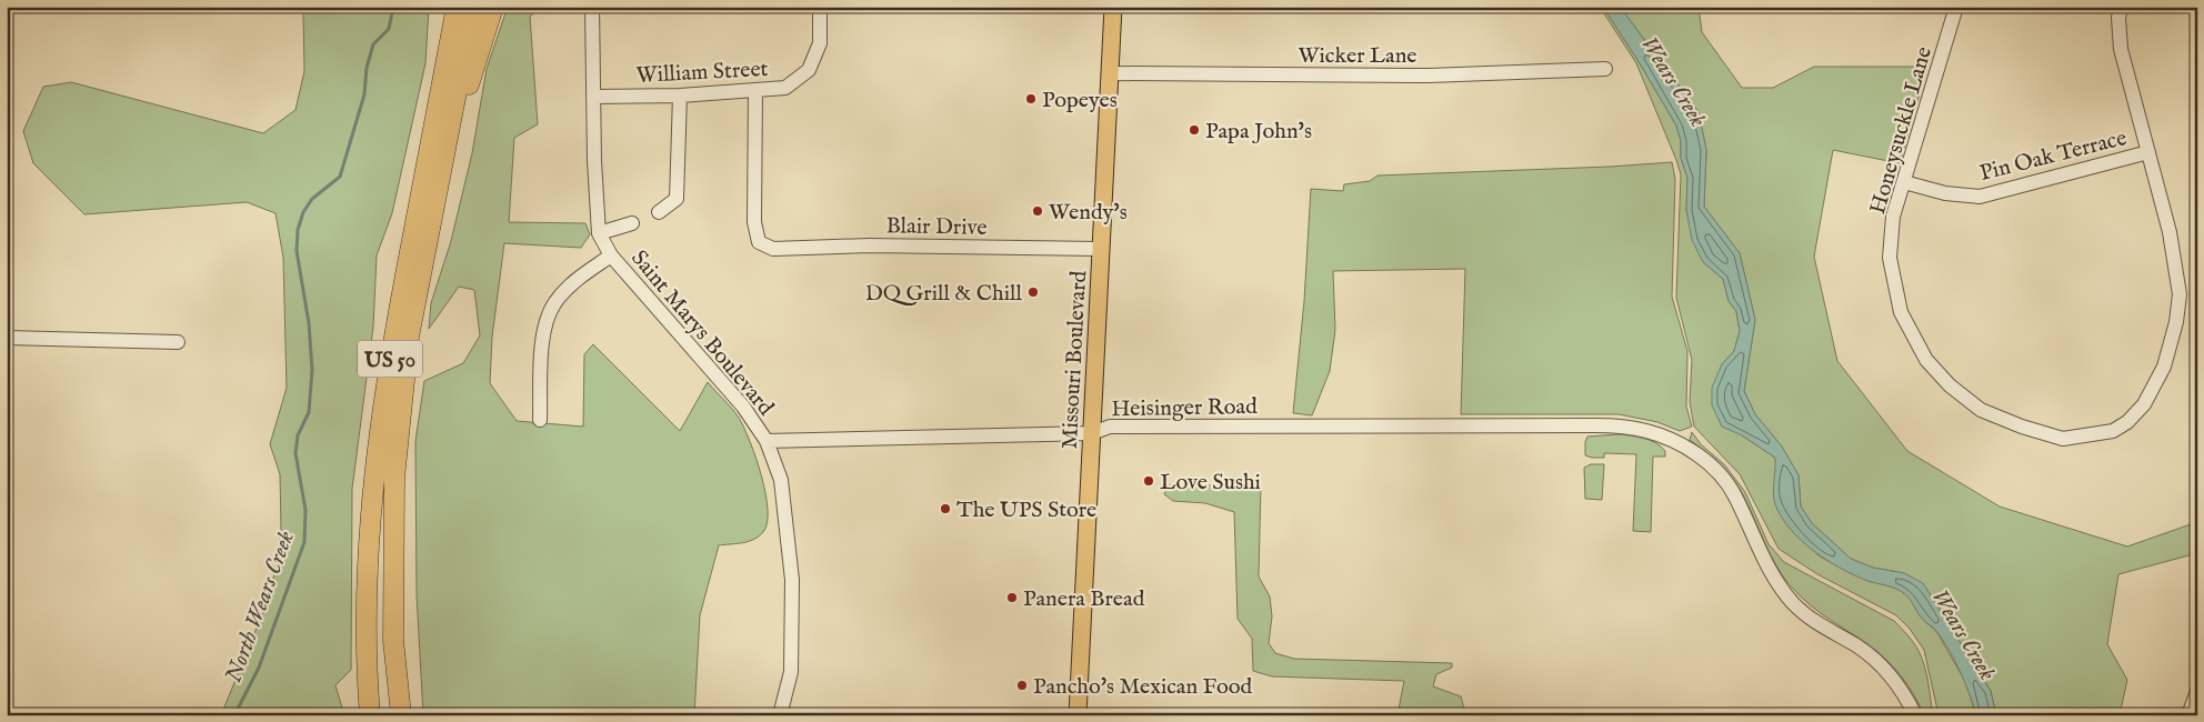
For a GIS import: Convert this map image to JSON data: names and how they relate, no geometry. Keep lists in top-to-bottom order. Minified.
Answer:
{"streets":{"highway":["US 50"],"main road":["Missouri Boulevard"],"street":["Wicker Lane","William Street","Honeysuckle Lane","Pin Oak Terrace","Blair Drive","Saint Marys Boulevard","Heisinger Road"]},"crossings":[["Wicker Lane","Missouri Boulevard"],["William Street","Blair Drive"],["William Street","Saint Marys Boulevard"],["Honeysuckle Lane","Pin Oak Terrace"],["Blair Drive","Missouri Boulevard"],["Saint Marys Boulevard","Heisinger Road"],["Missouri Boulevard","Heisinger Road"]],"water":["Wears Creek","North Wears Creek"],"places":["Popeyes","Papa John's","Wendy's","DQ Grill & Chill","Love Sushi","The UPS Store","Panera Bread","Pancho's Mexican Food"]}
